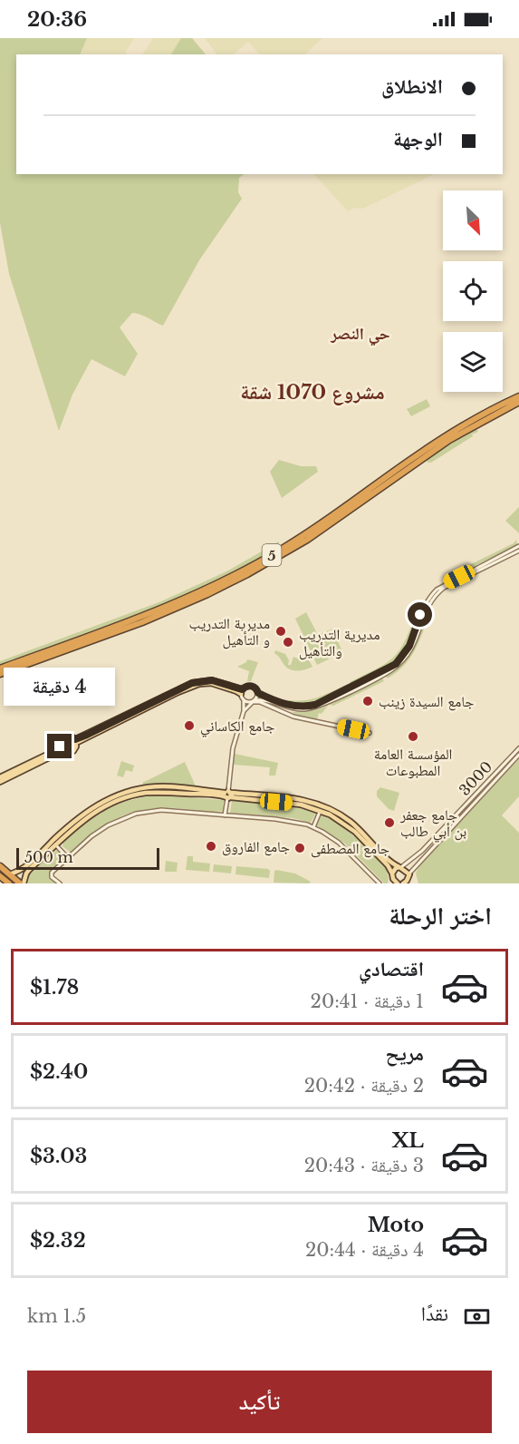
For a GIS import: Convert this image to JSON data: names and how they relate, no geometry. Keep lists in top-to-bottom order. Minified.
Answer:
{"streets":{"highway":["5"],"street":["3000"]},"districts":["حي النصر","مشروع 1070 شقة"],"places":["مديرية التدريب و التأهيل","مديرية التدريب والتأهيل","جامع السيدة زينب","جامع الكاساني","المؤسسة العامة المطبوعات","جامع جعفر بن أبي طالب","جامع الفاروق","جامع المصطفى"],"scale_bar":"500 m","north":"bottom right","page":{"status":"20:36","banner":["الانطلاق","الوجهة"],"bubble":"4 دقيقة","scale":"500 m","heading":"اختر الرحلة","list":[{"name":"اقتصادي","note":"1 دقيقة · 20:41","value":"$1.78"},{"name":"مريح","note":"2 دقيقة · 20:42","value":"$2.40"},{"name":"XL","note":"3 دقيقة · 20:43","value":"$3.03"},{"name":"Moto","note":"4 دقيقة · 20:44","value":"$2.32"}],"pay":["نقدًا","1.5 km"],"buttons":"تأكيد"}}
